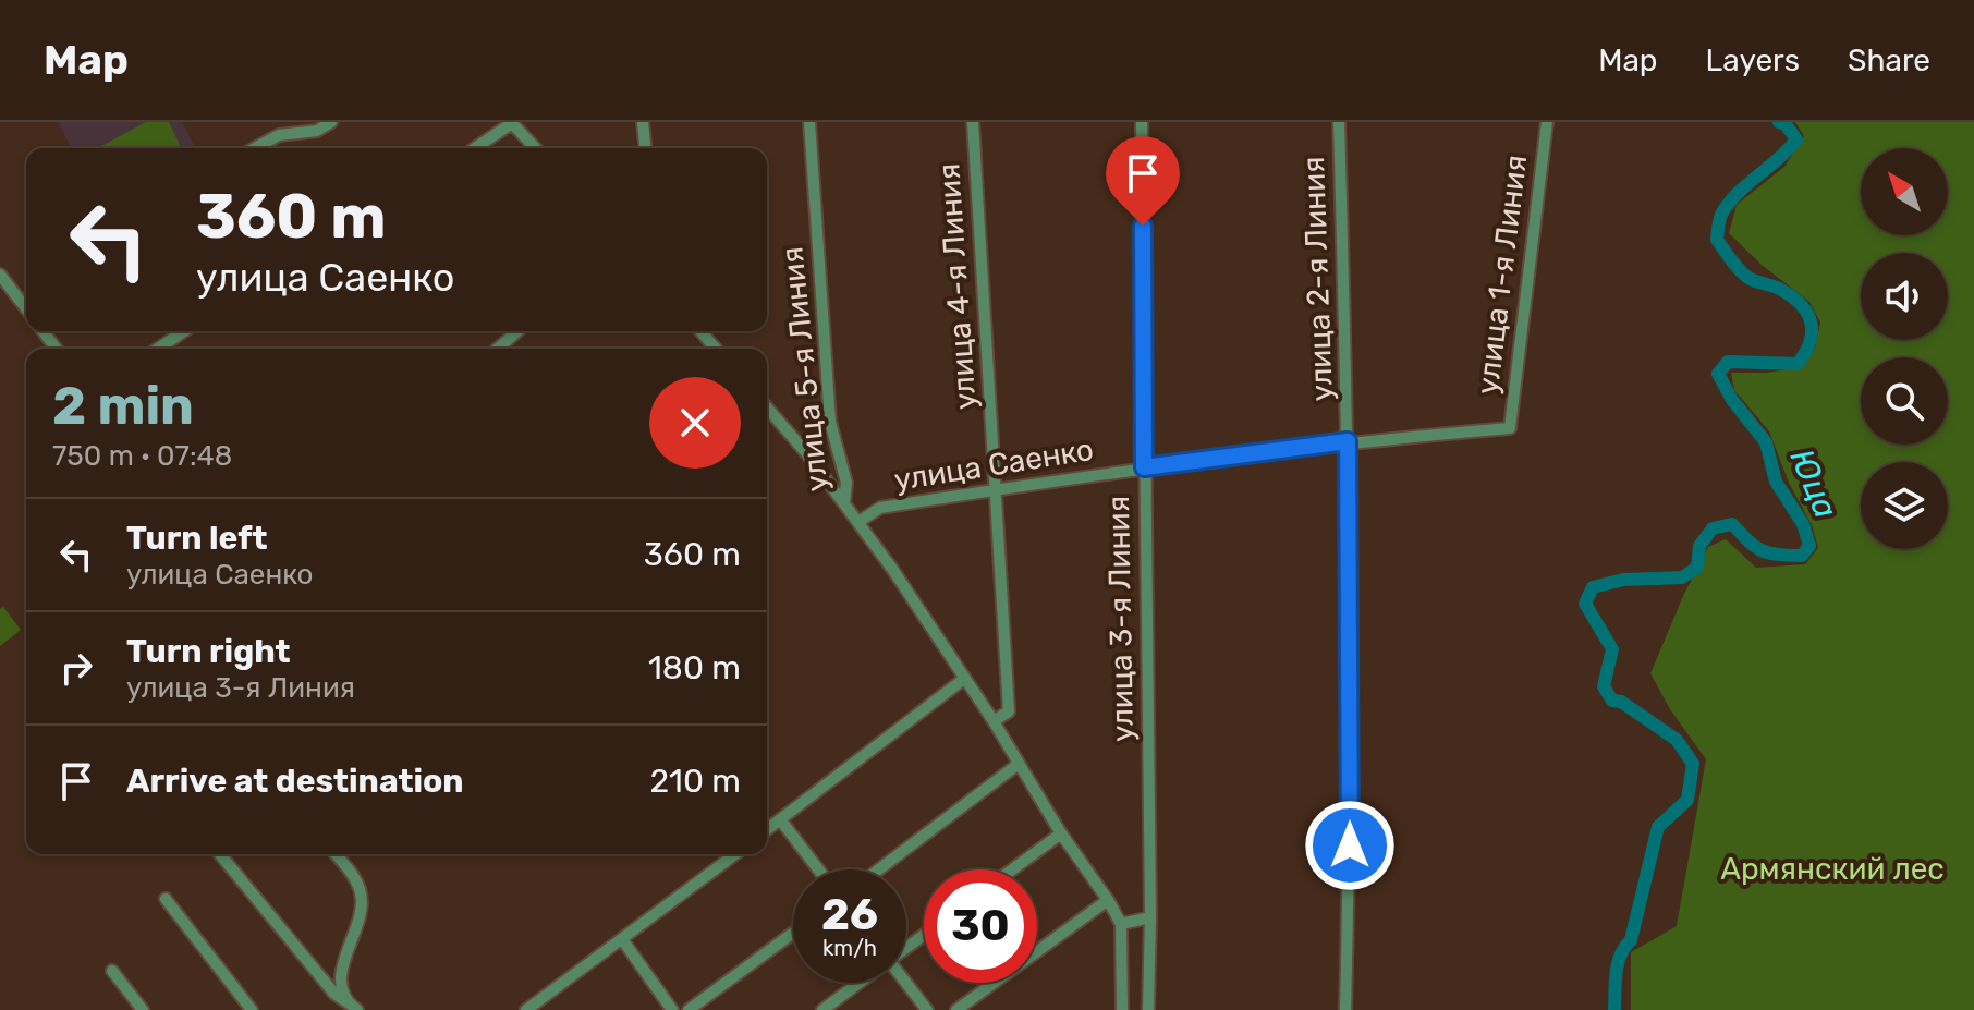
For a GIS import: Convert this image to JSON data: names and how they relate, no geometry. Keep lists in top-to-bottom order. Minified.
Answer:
{"streets":{"street":["улица 1-я Линия","улица 2-я Линия","улица 4-я Линия","улица 5-я Линия","улица Саенко","улица 3-я Линия"]},"crossings":[["улица 1-я Линия","улица 2-я Линия"],["улица 1-я Линия","улица Саенко"],["улица 2-я Линия","улица Саенко"],["улица 4-я Линия","улица 5-я Линия"],["улица 4-я Линия","улица Саенко"],["улица 5-я Линия","улица Саенко"],["улица Саенко","улица 3-я Линия"]],"water":["Юца"],"parks":["Армянский лес"],"north":"top left","page":{"header":"Map","nav":["Map","Layers","Share"],"turn":["360 m","улица Саенко"],"heading":["2 min","750 m · 07:48"],"list":[{"name":"Turn left","note":"улица Саенко","value":"360 m"},{"name":"Turn right","note":"улица 3-я Линия","value":"180 m"},{"name":"Arrive at destination","value":"210 m"}],"speed":"26 km/h","limit":"30"}}
